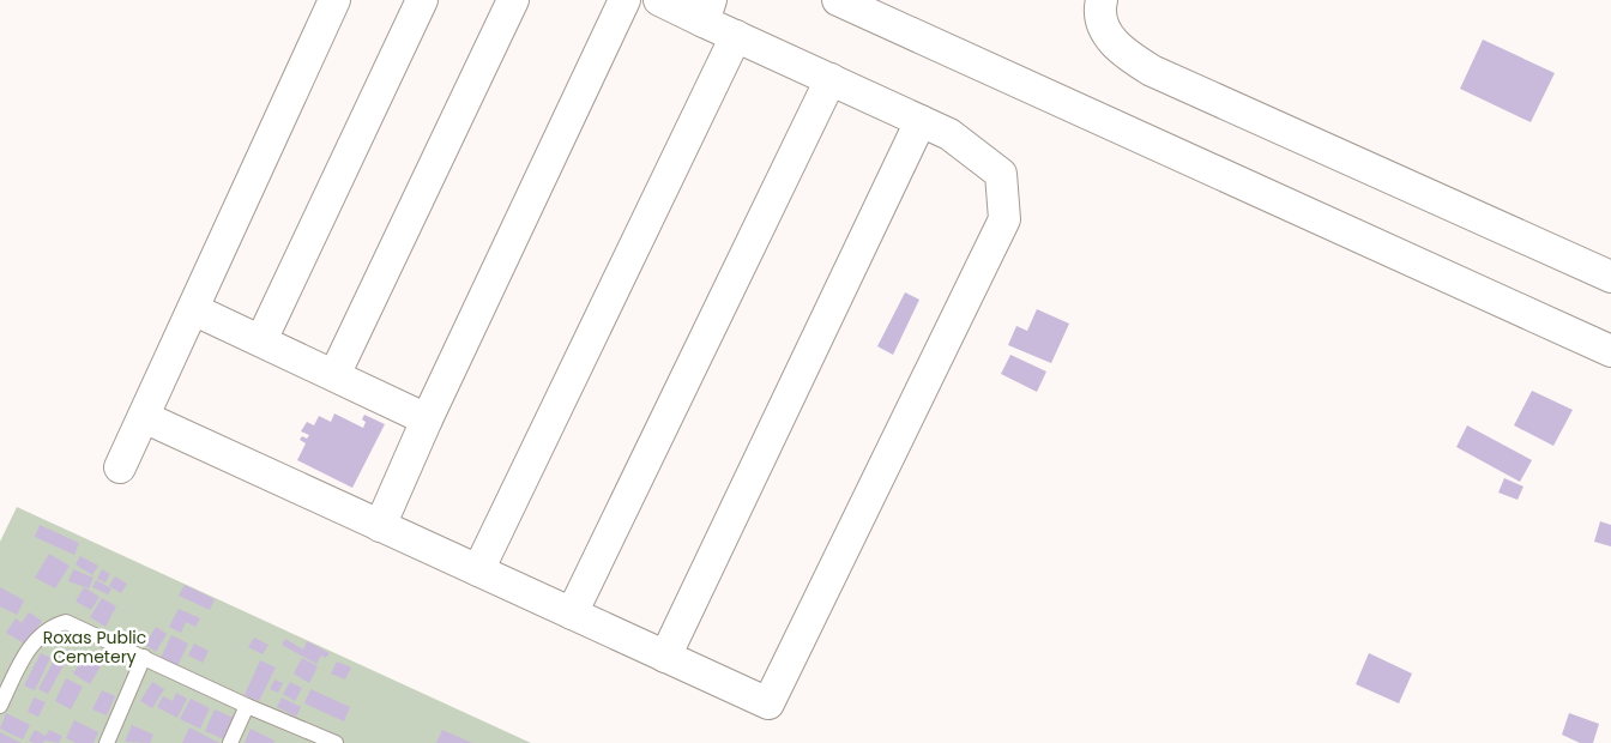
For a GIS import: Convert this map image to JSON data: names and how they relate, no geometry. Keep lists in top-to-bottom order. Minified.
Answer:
{"parks":["Roxas Public Cemetery"]}
